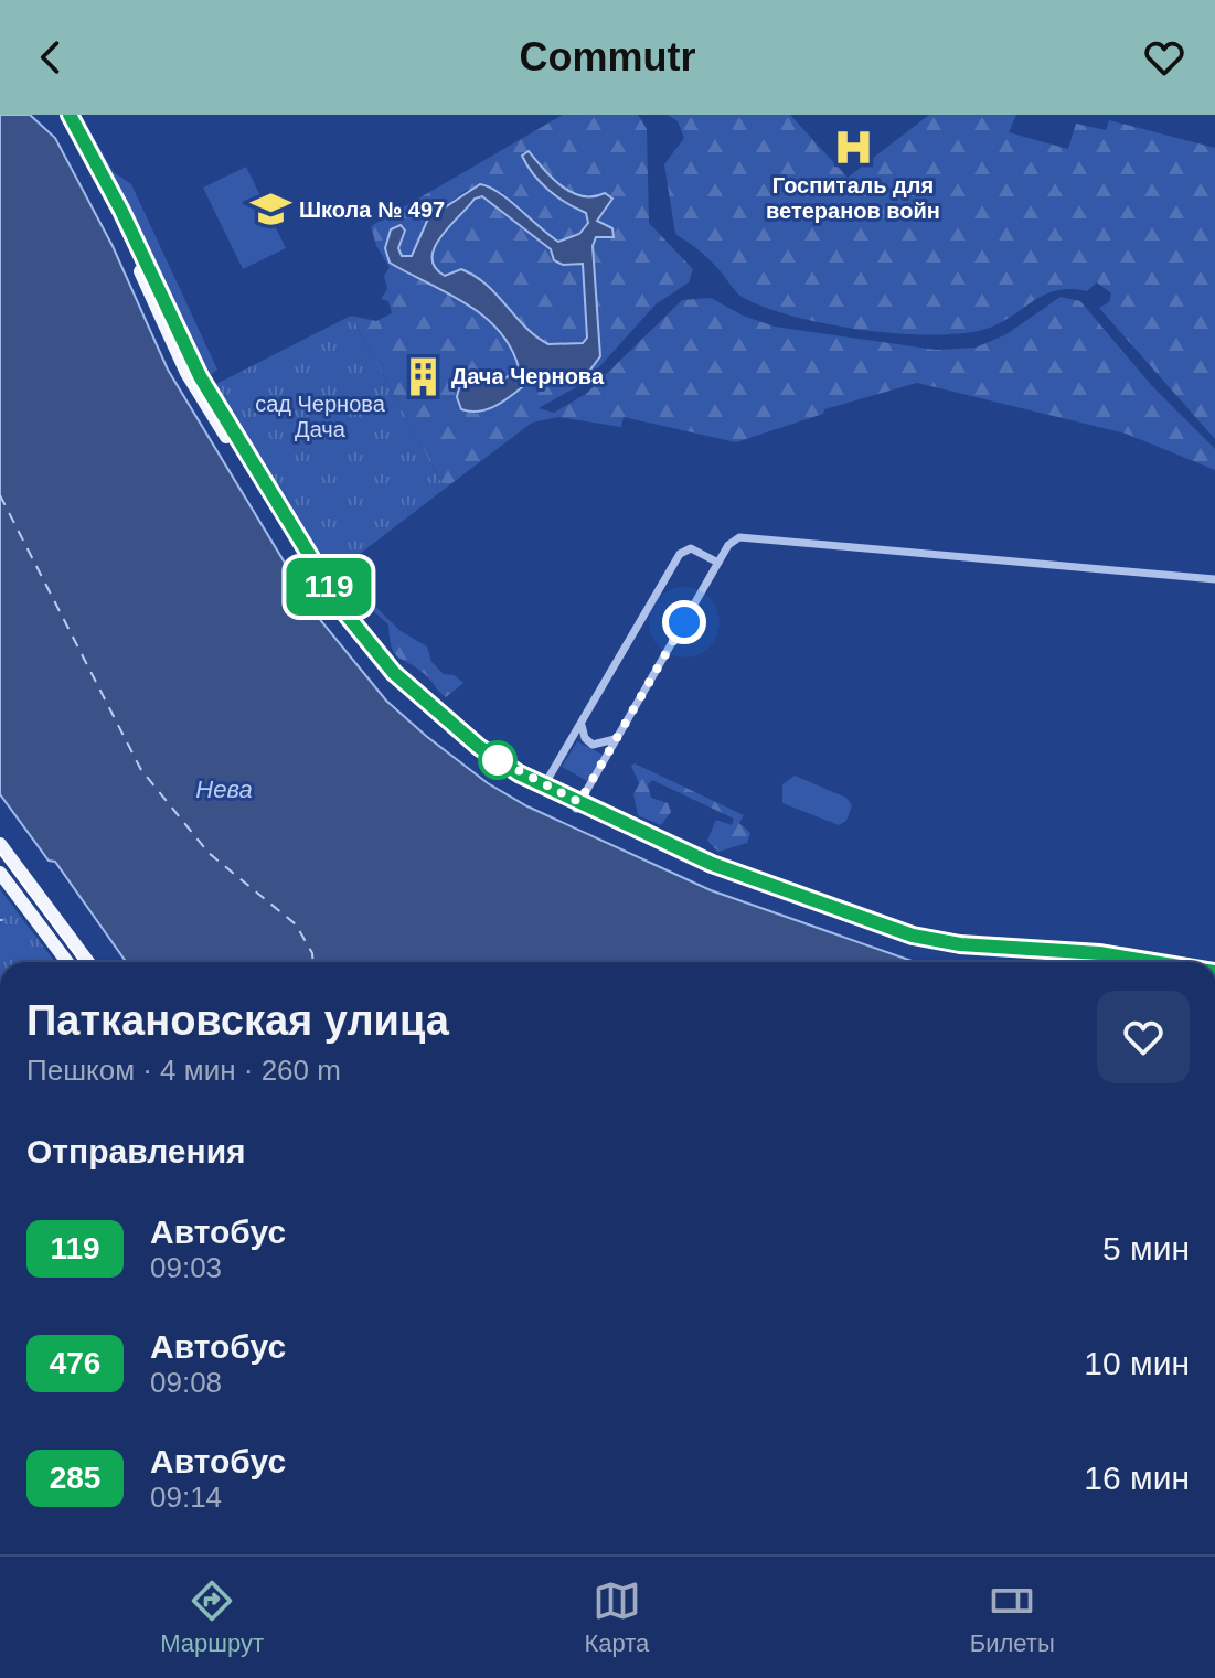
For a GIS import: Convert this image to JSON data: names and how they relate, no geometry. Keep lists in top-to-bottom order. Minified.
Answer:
{"water":["Нева"],"parks":["сад Чернова Дача"],"places":{"hospital":["Госпиталь для ветеранов войн"],"school or university":["Школа № 497"],"building":["Дача Чернова"]},"lines":["bus line 119"],"page":{"header":"Commutr","on_map":"119","heading":[["Паткановская улица","Пешком · 4 мин · 260 m"],"Отправления"],"list":[{"mark":"119","name":"Автобус","note":"09:03","value":"5 мин"},{"mark":"476","name":"Автобус","note":"09:08","value":"10 мин"},{"mark":"285","name":"Автобус","note":"09:14","value":"16 мин"}],"tabs":["Маршрут","Карта","Билеты"]}}
